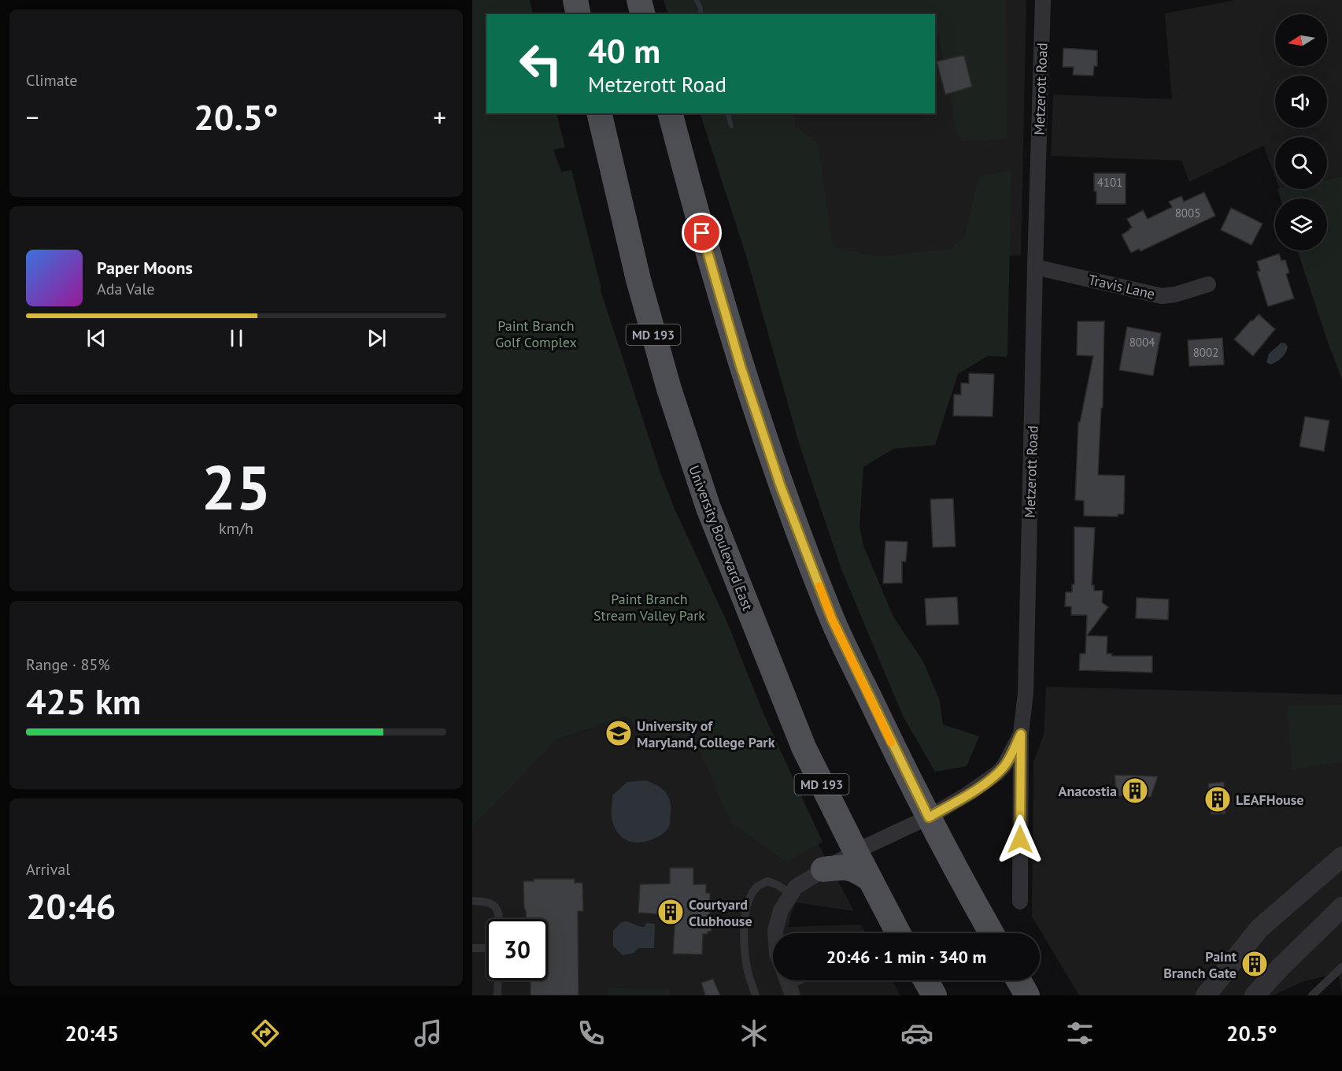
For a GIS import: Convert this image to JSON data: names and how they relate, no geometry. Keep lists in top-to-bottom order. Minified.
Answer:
{"streets":{"main road":["MD 193","University Boulevard East"],"street":["Metzerott Road","Travis Lane"]},"crossings":[["Metzerott Road","Travis Lane"],["Metzerott Road","University Boulevard East"]],"parks":["Paint Branch Golf Complex","Paint Branch Stream Valley Park"],"places":{"school or university":["University of Maryland, College Park"],"building":["Anacostia","LEAFHouse","Courtyard Clubhouse","Paint Branch Gate"]},"house_numbers":["4101","8005","8004","8002"],"north":"left","page":{"tile":["Climate",["25","km/h"],["Range · 85%","425 km"],["Arrival","20:46"]],"turn":["40 m","Metzerott Road"],"heat":["−","20.5°","+"],"song":["Paper Moons","Ada Vale"],"limit":"30","trip":"20:46 · 1 min · 340 m","tabs":["20:45","20.5°"]}}
